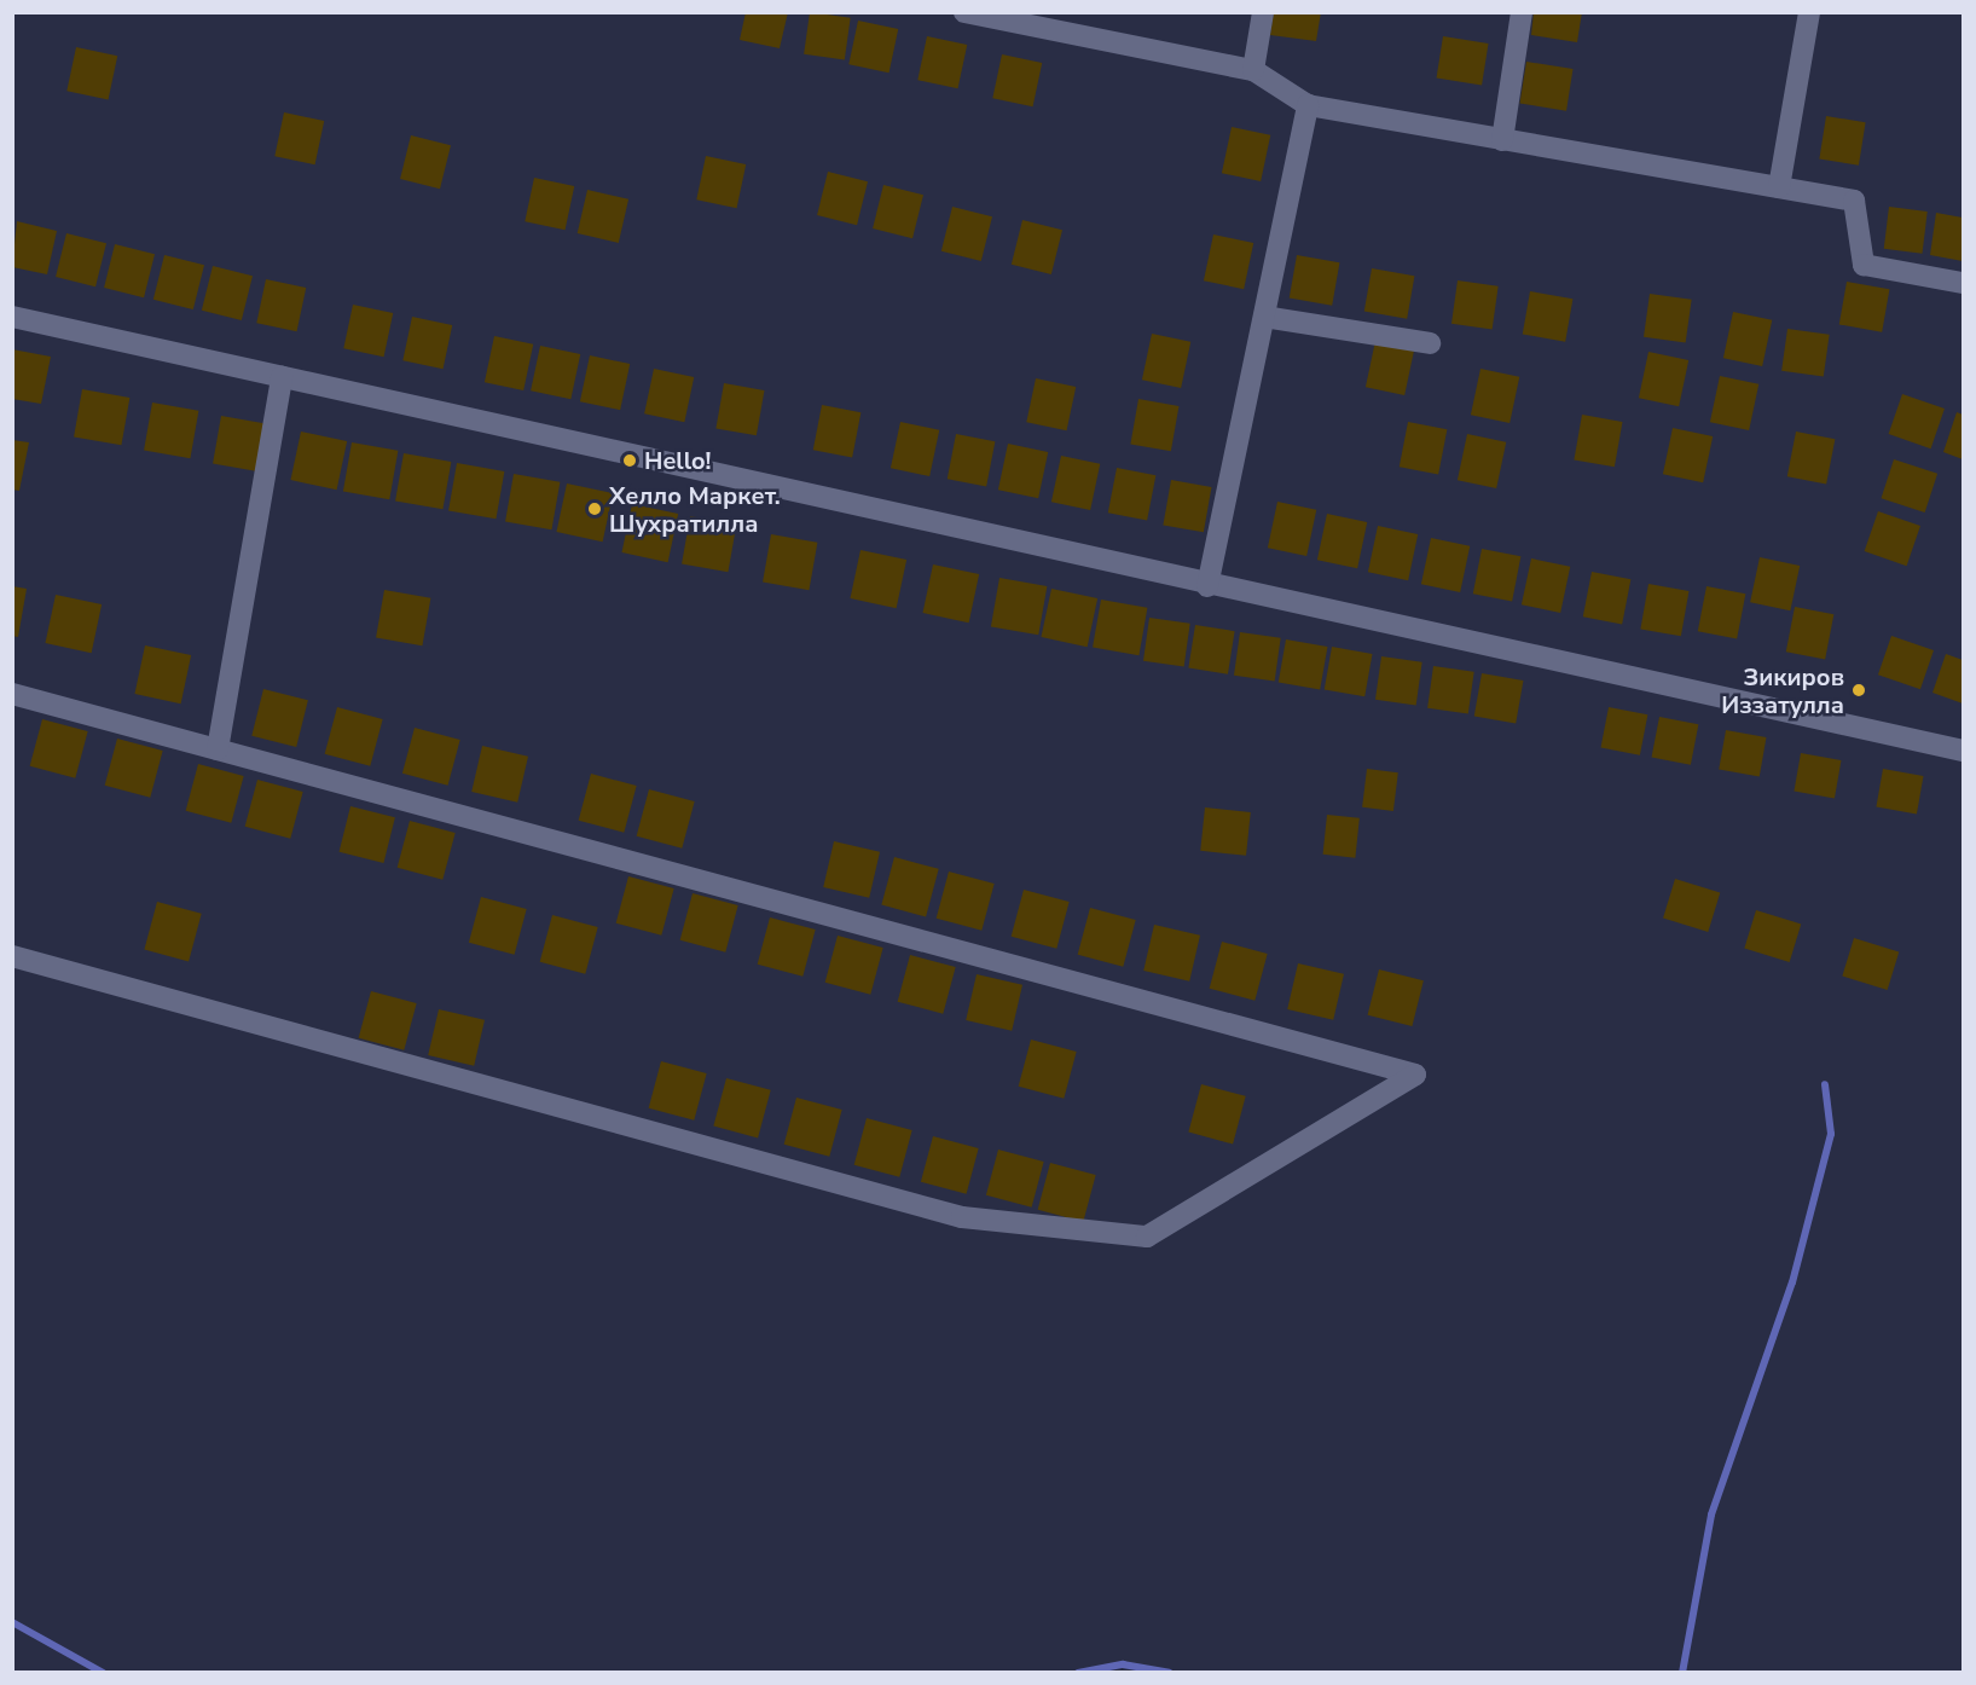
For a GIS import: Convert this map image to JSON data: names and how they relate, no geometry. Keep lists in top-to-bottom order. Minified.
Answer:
{"places":["Hello!","Хелло Маркет. Шухратилла","Зикиров Иззатулла"]}
